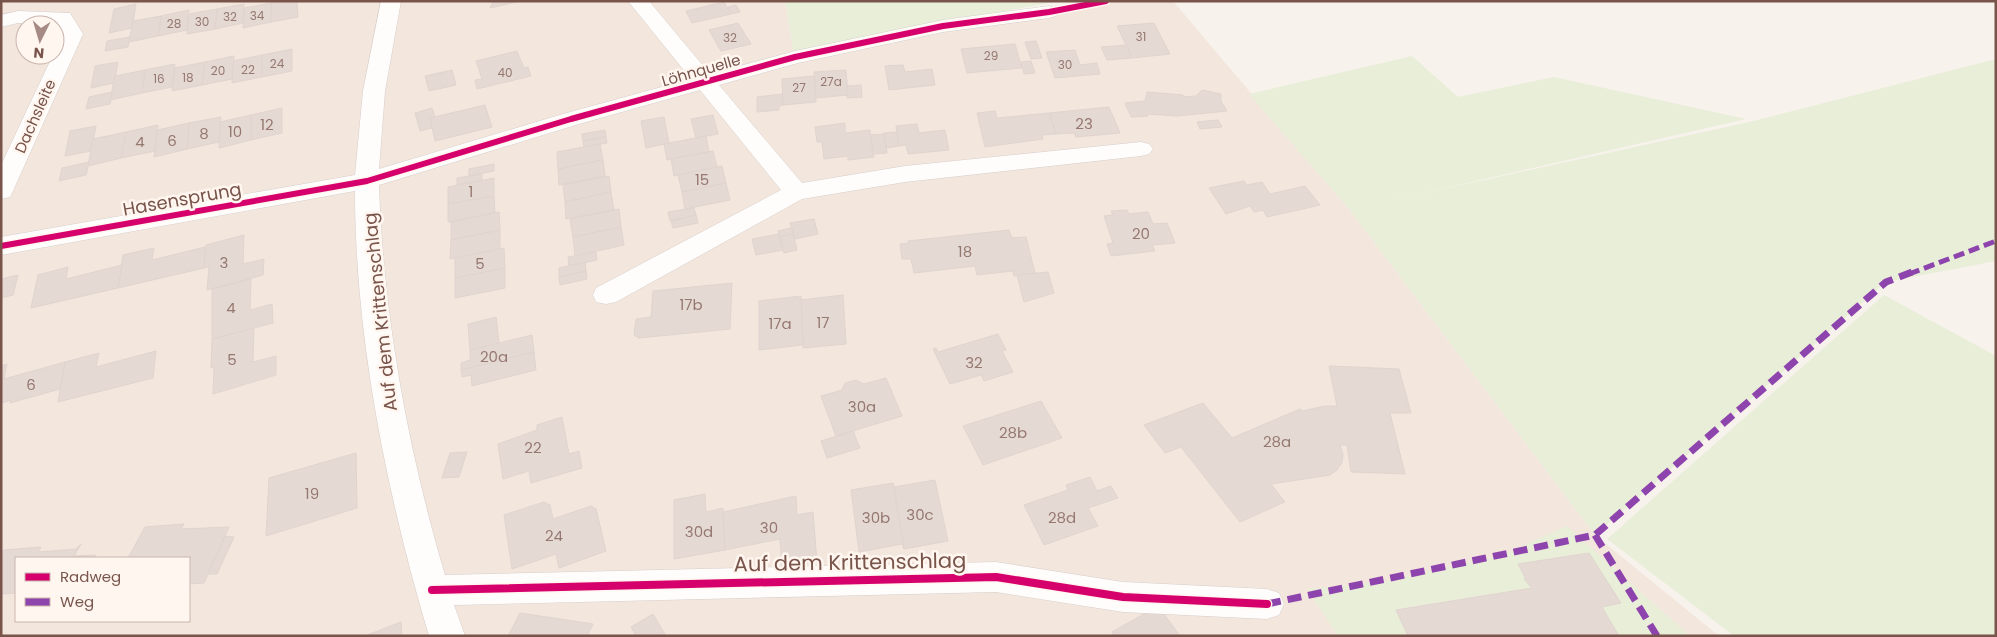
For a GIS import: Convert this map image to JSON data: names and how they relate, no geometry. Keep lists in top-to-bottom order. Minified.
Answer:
{"streets":{"street":["Löhnquelle","Dachsleite","Hasensprung","Auf dem Krittenschlag"]},"crossings":[["Löhnquelle","Hasensprung"],["Löhnquelle","Auf dem Krittenschlag"],["Hasensprung","Auf dem Krittenschlag"]],"house_numbers":["34","32","30","28","31","32","29","24","30","22","20","40","18","16","27a","27","23","12","10","8","6","4","15","1","20","18","3","5","17b","4","17","17a","20a","5","32","6","30a","28b","28a","22","19","30c","30b","28d","30","30d","24"],"legend":["Radweg","Weg"],"north":"bottom"}
